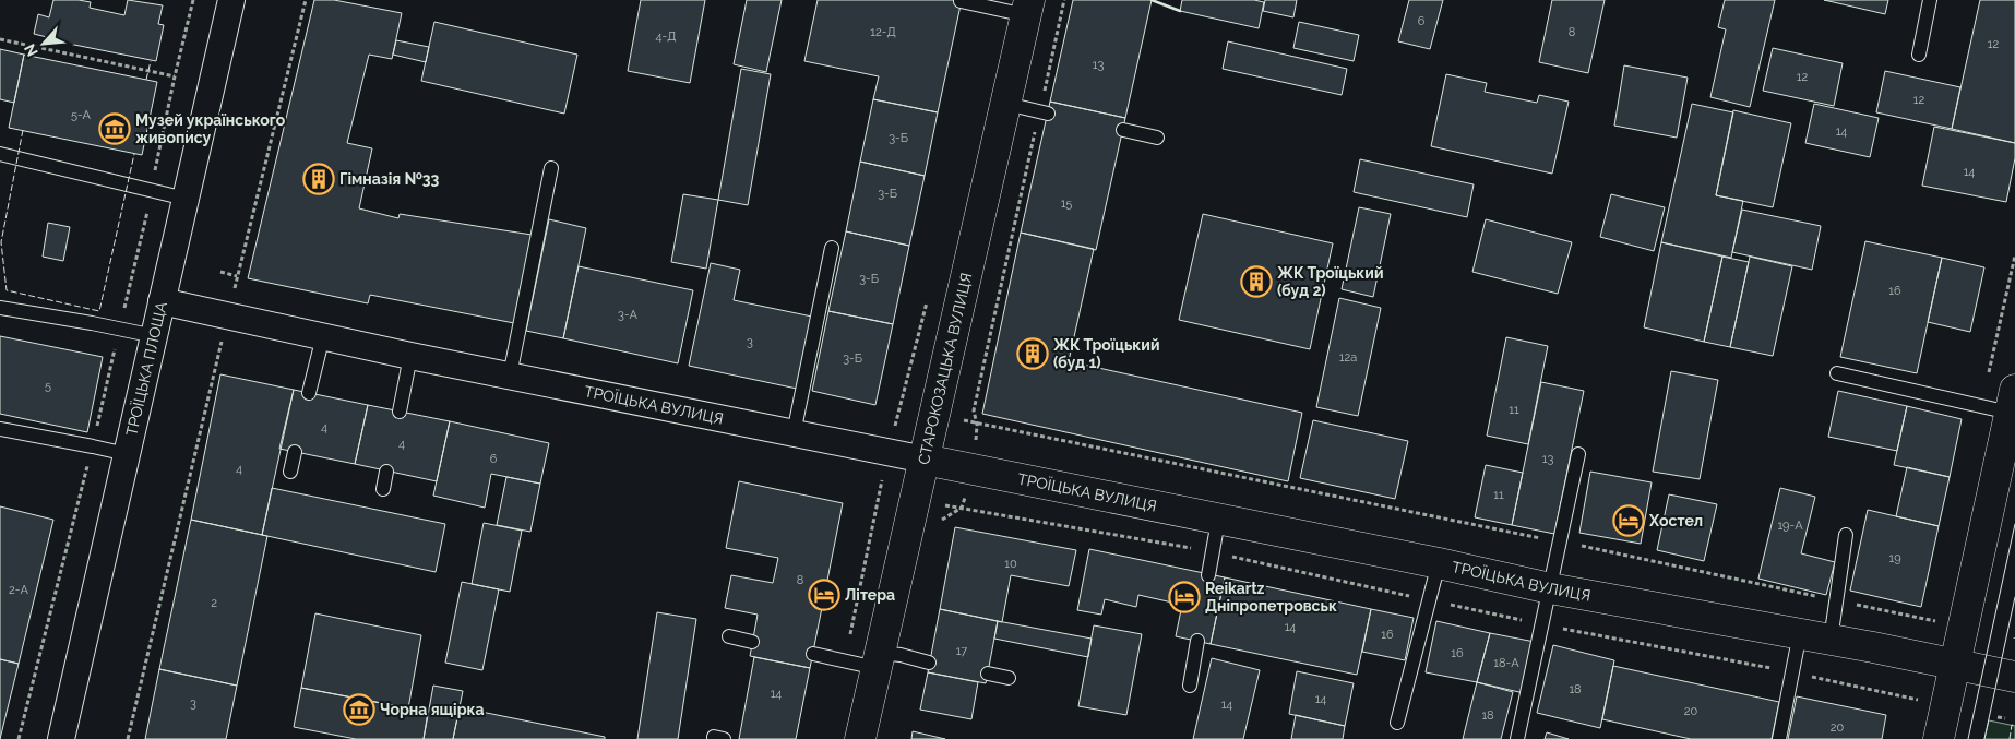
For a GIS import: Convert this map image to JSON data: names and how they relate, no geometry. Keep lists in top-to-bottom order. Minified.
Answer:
{"streets":{"street":["ТРОЇЦЬКА ПЛОЩА","СТАРОКОЗАЦЬКА ВУЛИЦЯ","ТРОЇЦЬКА ВУЛИЦЯ"]},"crossings":[["ТРОЇЦЬКА ПЛОЩА","ТРОЇЦЬКА ВУЛИЦЯ"],["СТАРОКОЗАЦЬКА ВУЛИЦЯ","ТРОЇЦЬКА ВУЛИЦЯ"]],"places":{"museum":["Музей українського живопису","Чорна ящірка"],"building":["Гімназія №33","ЖК Троїцький (буд 2)","ЖК Троїцький (буд 1)"],"hotel":["Хостел","Літера","Reikartz Дніпропетровськ"]},"house_numbers":["6","12-Д","8","4-Д","12","13","12","12","5-А","14","3-Б","14","3-Б","15","3-Б","16","3-А","3","12а","3-Б","5","11","4","4","6","13","4","11","19-А","19","10","8","2-А","2","14","16","17","16","18-А","18","14","14","3","14","20","18","20"],"north":"bottom left"}
